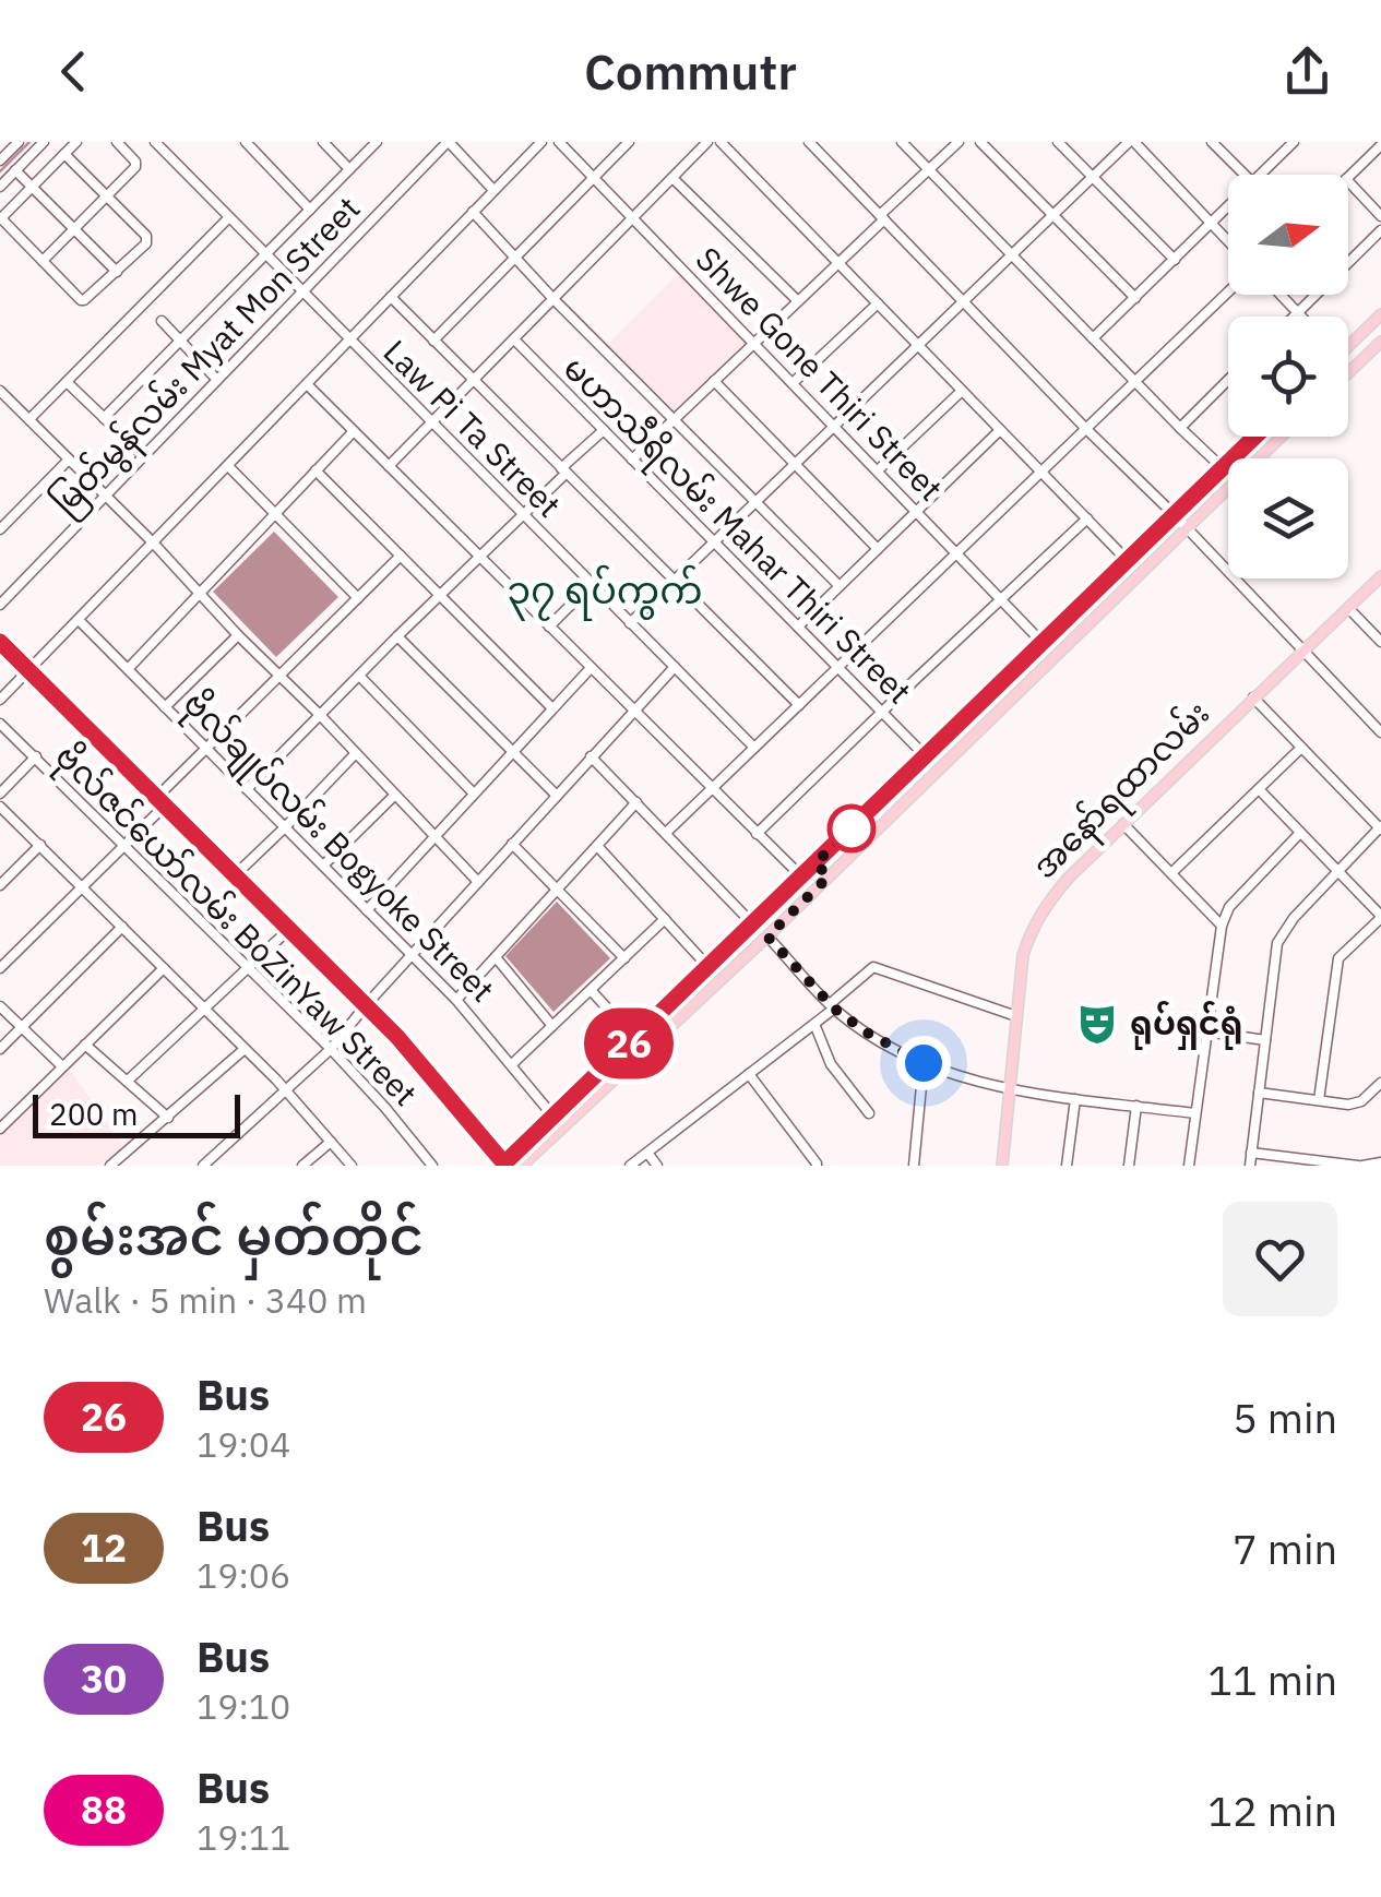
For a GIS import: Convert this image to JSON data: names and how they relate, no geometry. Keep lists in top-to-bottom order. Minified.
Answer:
{"streets":{"main road":["အနော်ရထာလမ်း"],"street":["မြတ်မွန်လမ်း Myat Mon Street","Shwe Gone Thiri Street","Law Pi Ta Street","မဟာသီရိလမ်း Mahar Thiri Street","ဗိုလ်ချုပ်လမ်း Bogyoke Street","ဗိုလ်ဇင်ယော်လမ်း BoZinYaw Street"]},"crossings":[["မြတ်မွန်လမ်း Myat Mon Street","Law Pi Ta Street"]],"districts":["၃၇ ရပ်ကွက်"],"places":{"theatre":["ရုပ်ရှင်ရုံ"]},"lines":["bus line 26"],"scale_bar":"200 m","north":"right","page":{"header":"Commutr","on_map":"26","scale":"200 m","heading":["စွမ်းအင် မှတ်တိုင်","Walk · 5 min · 340 m"],"list":[{"mark":"26","name":"Bus","note":"19:04","value":"5 min"},{"mark":"12","name":"Bus","note":"19:06","value":"7 min"},{"mark":"30","name":"Bus","note":"19:10","value":"11 min"},{"mark":"88","name":"Bus","note":"19:11","value":"12 min"}]}}
